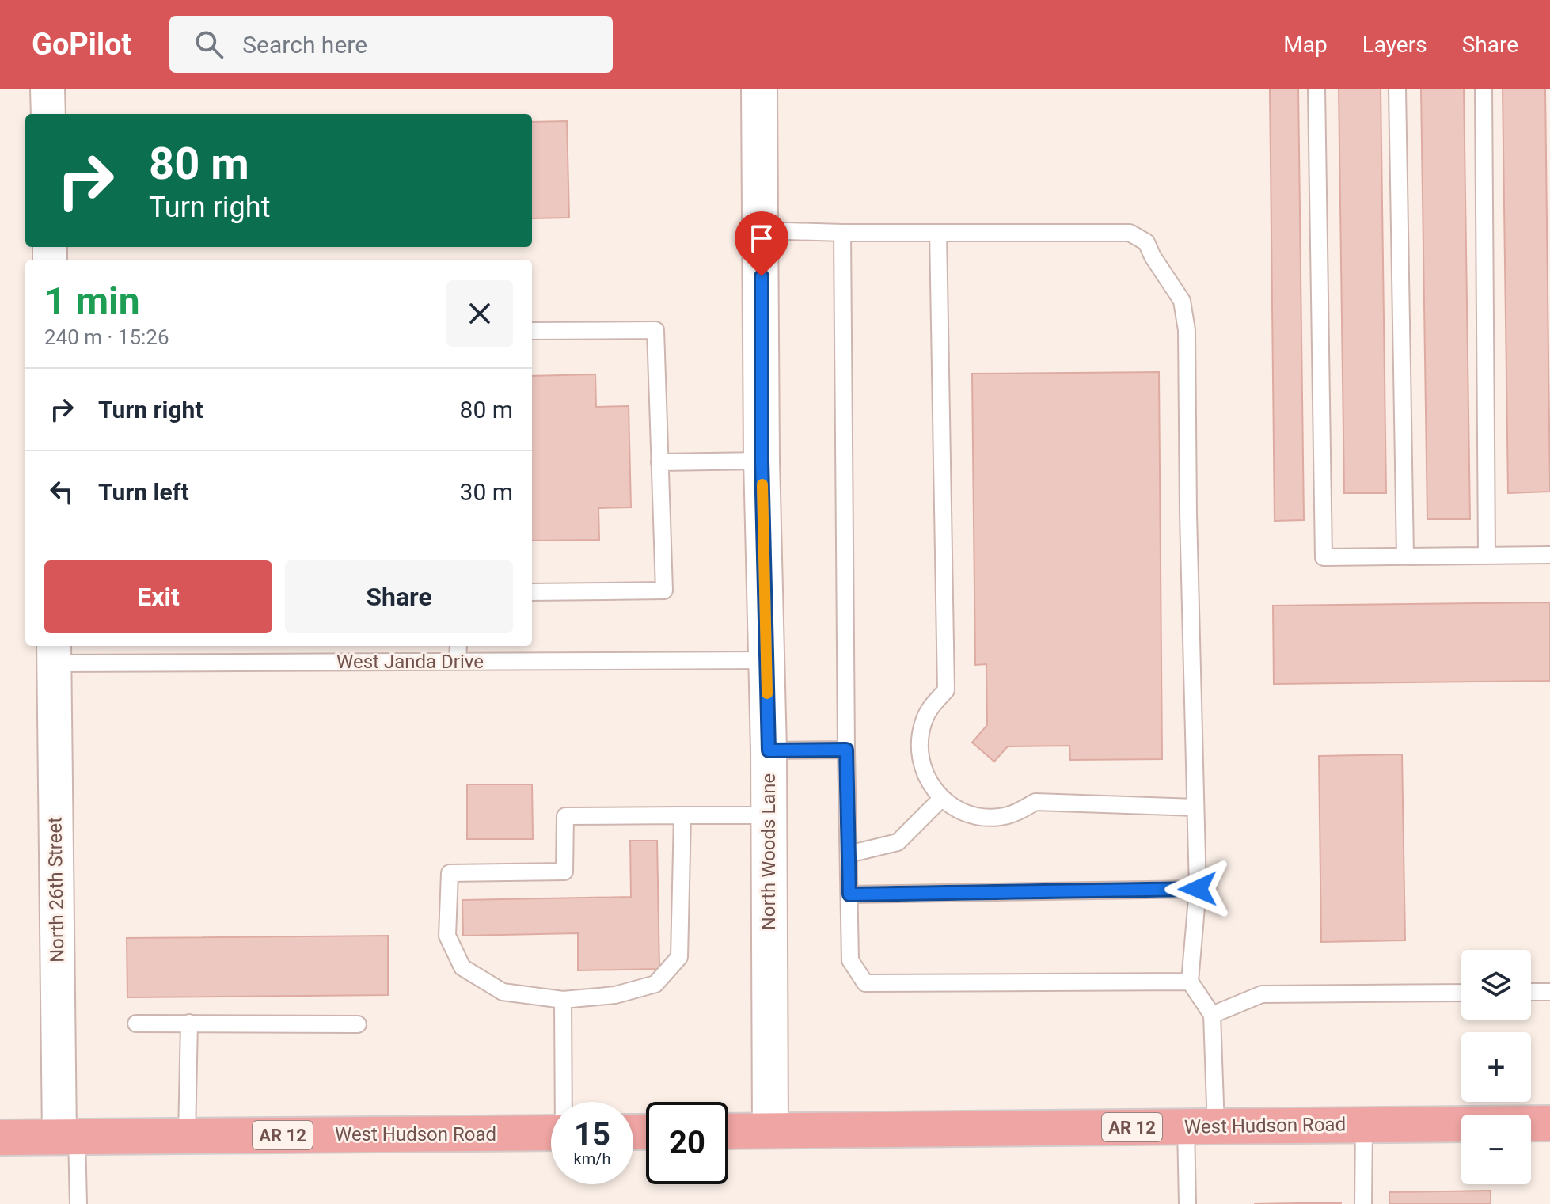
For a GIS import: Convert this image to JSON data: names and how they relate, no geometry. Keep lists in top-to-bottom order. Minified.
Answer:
{"streets":{"highway":["West Hudson Road","AR 12"],"street":["North Woods Lane","North 26th Street"],"lane":["West Janda Drive"]},"crossings":[["West Janda Drive","North Woods Lane"],["West Janda Drive","North 26th Street"],["North Woods Lane","West Hudson Road"],["North 26th Street","West Hudson Road"]],"page":{"header":"GoPilot","search":"Search here","nav":["Map","Layers","Share"],"turn":["80 m","Turn right"],"heading":["1 min","240 m · 15:26"],"list":[{"name":"Turn right","value":"80 m"},{"name":"Turn left","value":"30 m"}],"buttons":["Exit","Share"],"map_buttons":["+","−"],"speed":"15 km/h","limit":"20"}}
